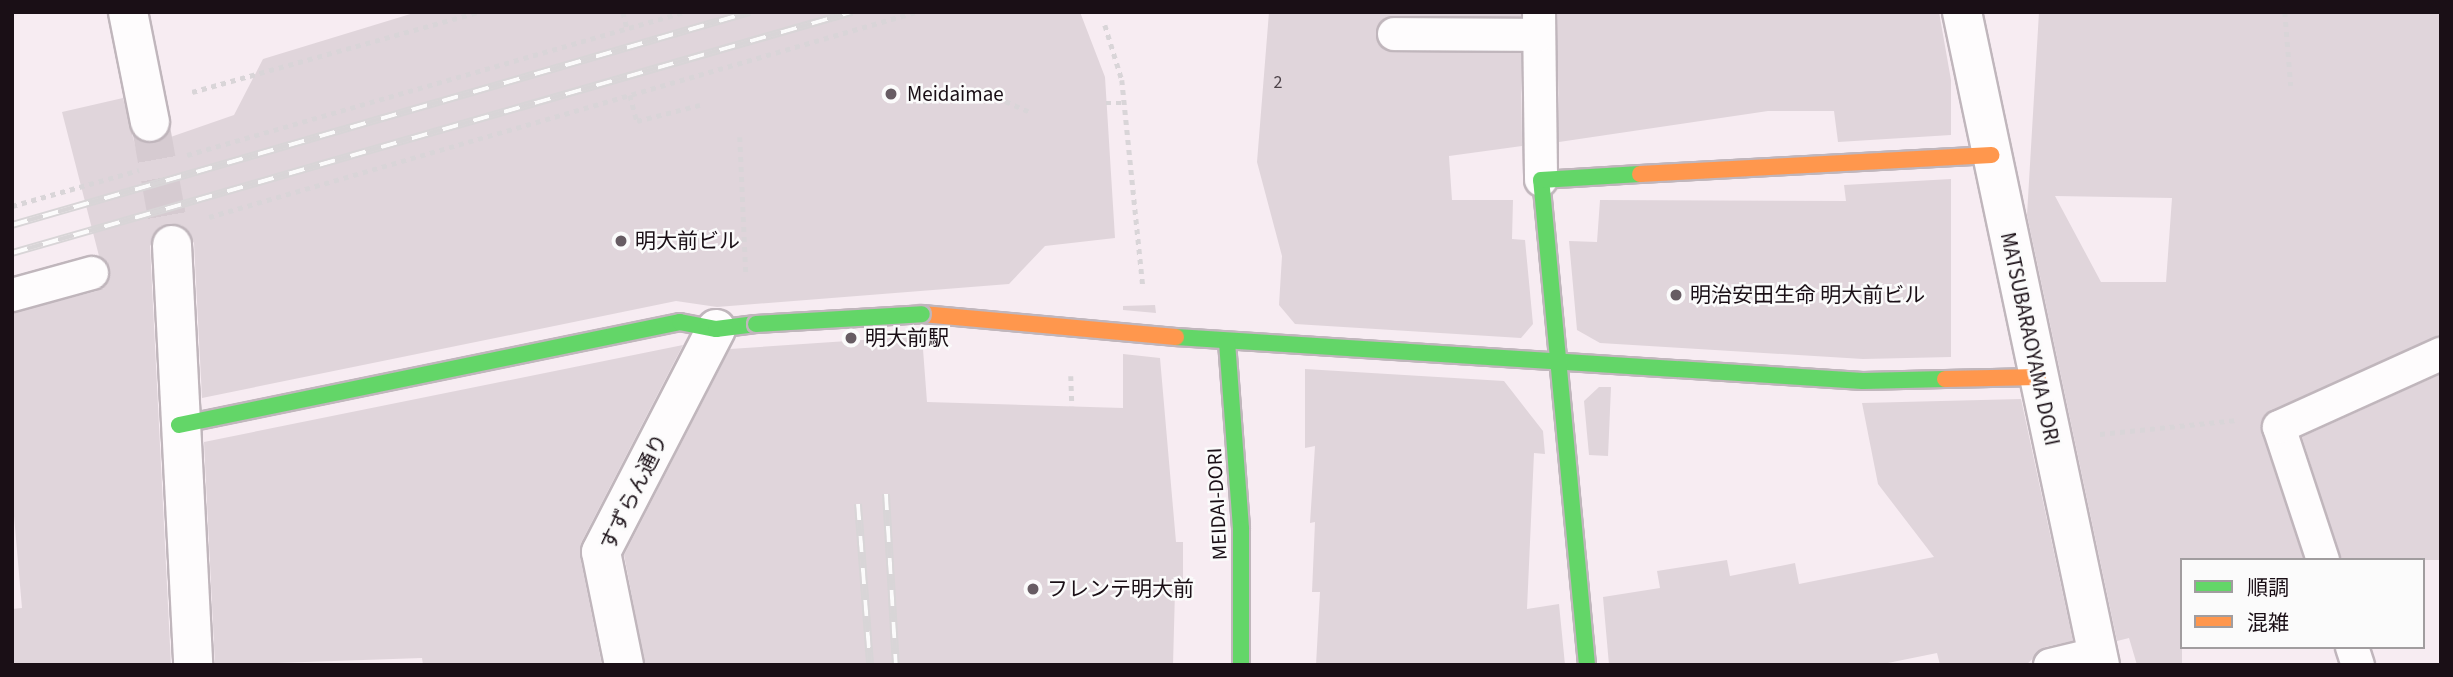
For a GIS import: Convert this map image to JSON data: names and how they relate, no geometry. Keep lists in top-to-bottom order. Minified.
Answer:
{"streets":{"street":["MATSUBARAOYAMA DORI","すずらん通り","MEIDAI-DORI"]},"places":["Meidaimae","明大前ビル","明治安田生命 明大前ビル","明大前駅","フレンテ明大前"],"house_numbers":["2"],"legend":["順調","混雑"]}
